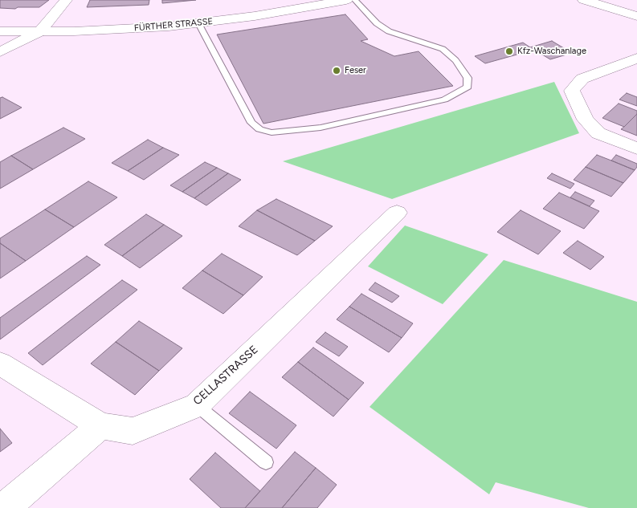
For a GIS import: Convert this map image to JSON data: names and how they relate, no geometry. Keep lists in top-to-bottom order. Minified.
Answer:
{"streets":{"street":["FÜRTHER STRASSE","CELLASTRASSE"]},"places":["Kfz-Waschanlage","Feser"]}
